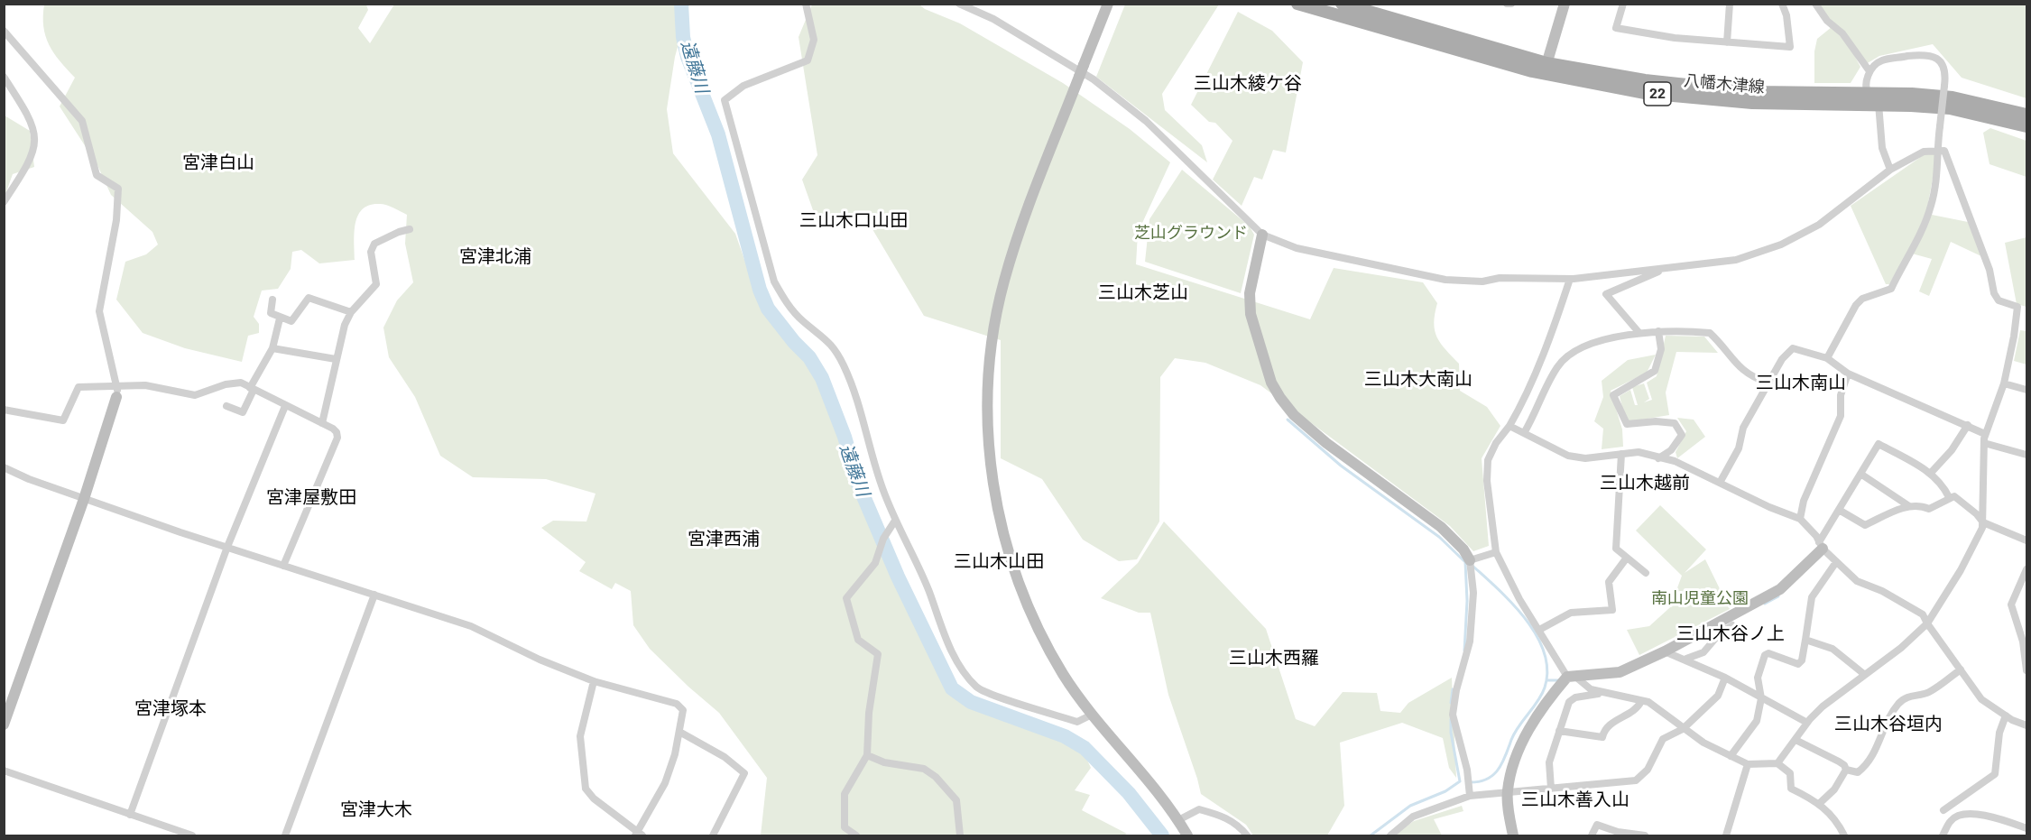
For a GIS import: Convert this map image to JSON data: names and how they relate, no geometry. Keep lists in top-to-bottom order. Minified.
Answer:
{"streets":{"main road":["八幡木津線","22"]},"districts":["三山木綾ケ谷","宮津白山","三山木口山田","宮津北浦","三山木芝山","三山木大南山","三山木南山","三山木越前","宮津屋敷田","宮津西浦","三山木山田","三山木谷ノ上","三山木西羅","宮津塚本","三山木谷垣内","三山木善入山","宮津大木"],"water":["遠藤川"],"parks":["芝山グラウンド","南山児童公園"]}
